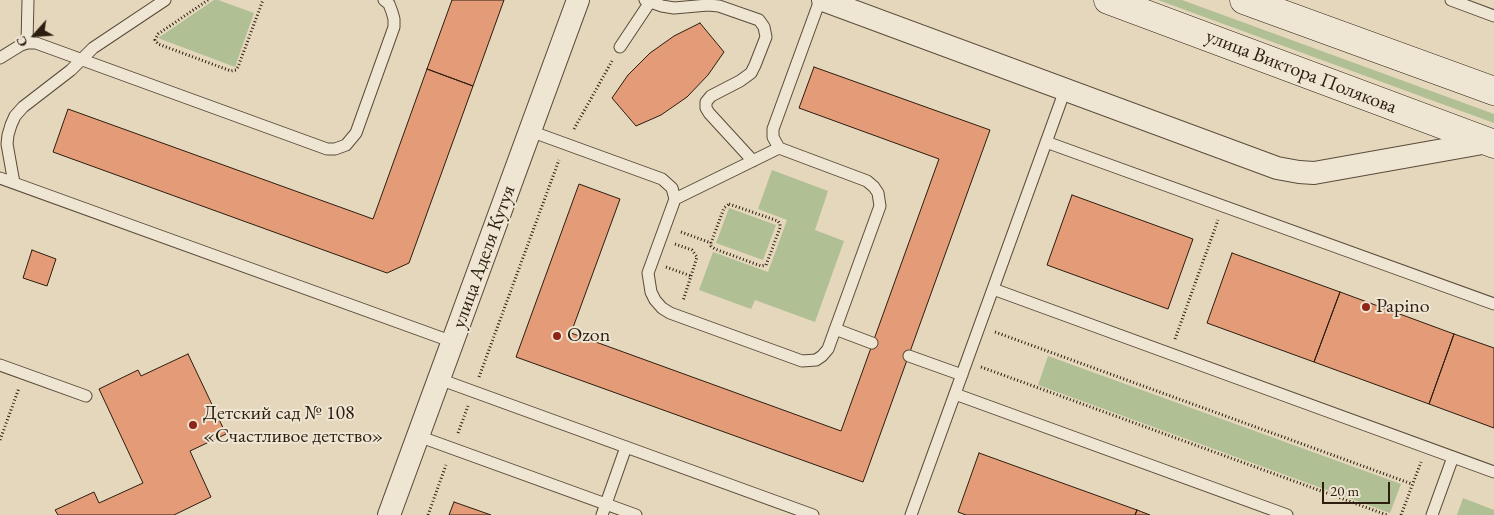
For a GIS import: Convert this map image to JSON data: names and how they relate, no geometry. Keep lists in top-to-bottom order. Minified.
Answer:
{"streets":{"main road":["улица Виктора Полякова"],"street":["улица Аделя Кутуя"]},"places":["Papino","Ozon","Детский сад № 108 «Счастливое детство»"],"scale_bar":"20 m","north":"bottom left"}
